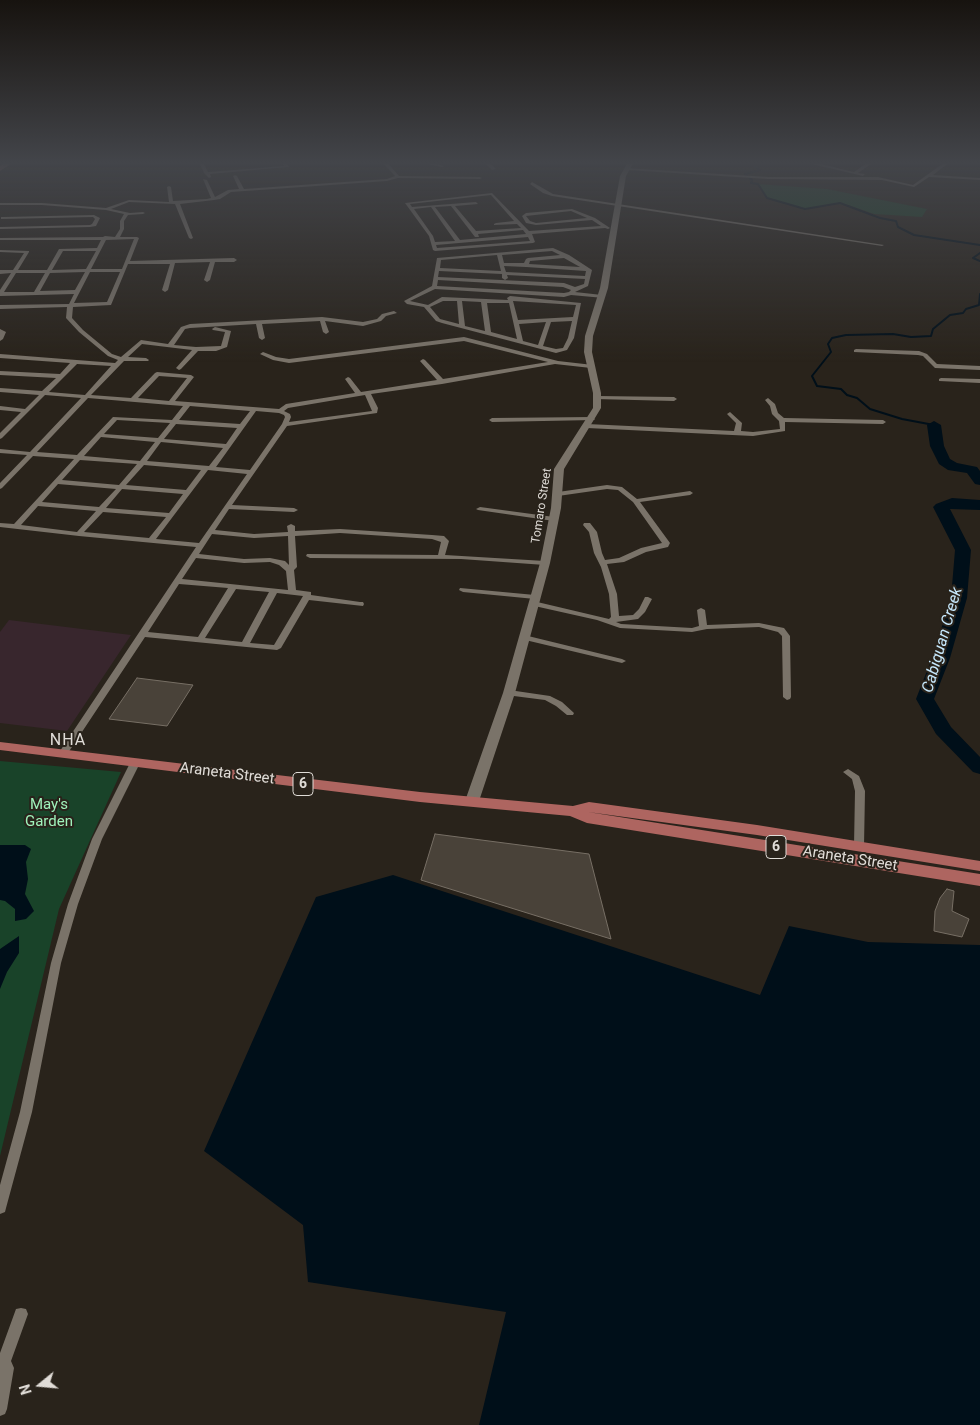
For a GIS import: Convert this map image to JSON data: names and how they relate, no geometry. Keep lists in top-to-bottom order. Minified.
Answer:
{"streets":{"main road":["Araneta Street","6"],"street":["Tomaro Street"]},"crossings":[["Tomaro Street","Araneta Street"]],"districts":["NHA"],"water":["Cabiguan Creek"],"parks":["May's Garden"],"north":"left"}
